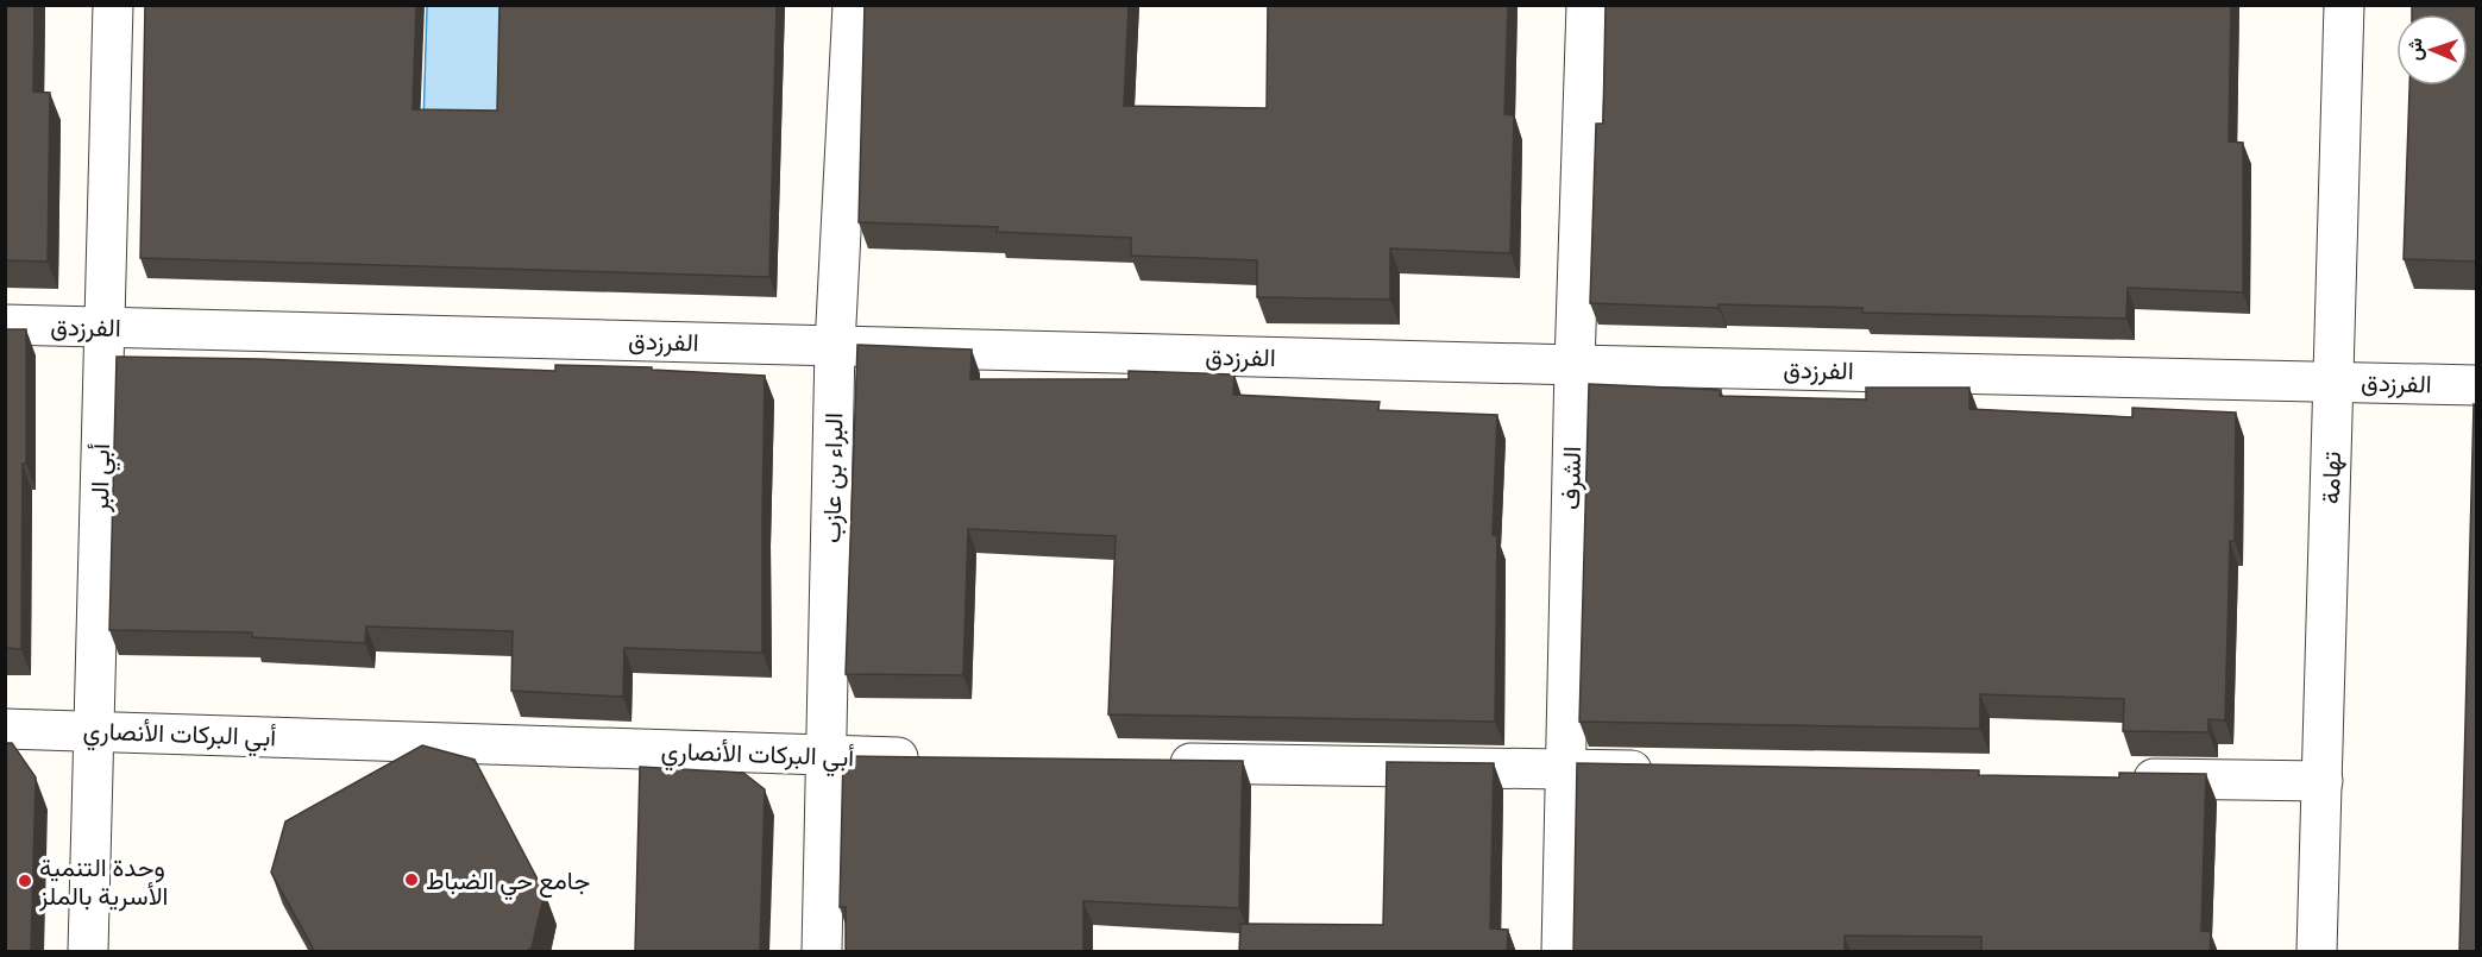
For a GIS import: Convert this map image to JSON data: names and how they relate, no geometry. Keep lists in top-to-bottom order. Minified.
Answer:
{"streets":{"street":["الفرزدق","أبي البر","البراء بن عازب","الشرف","تهامة","أبي البركات الأنصاري"]},"crossings":[["الفرزدق","أبي البر"],["الفرزدق","البراء بن عازب"],["الفرزدق","الشرف"],["الفرزدق","تهامة"],["أبي البر","أبي البركات الأنصاري"],["البراء بن عازب","أبي البركات الأنصاري"]],"places":["جامع حي الضباط","وحدة التنمية الأسرية بالملز"],"north":"left"}
